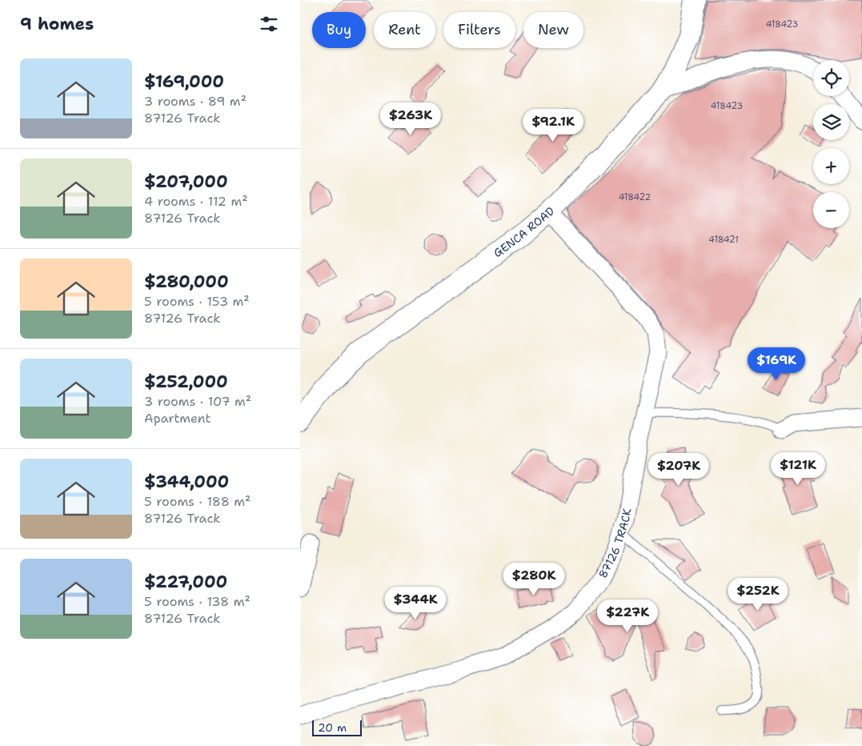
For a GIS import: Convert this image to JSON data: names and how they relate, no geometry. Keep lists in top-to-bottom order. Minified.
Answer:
{"streets":{"street":["GENCA ROAD","87126 TRACK"]},"crossings":[["GENCA ROAD","87126 TRACK"]],"house_numbers":["418423","418423","418422","418421"],"scale_bar":"20 m","page":{"heading":"9 homes","chip":["Buy","Rent","Filters","New"],"list":[{"name":"$169,000","note":"3 rooms · 89 m² · 87126 Track"},{"name":"$207,000","note":"4 rooms · 112 m² · 87126 Track"},{"name":"$280,000","note":"5 rooms · 153 m² · 87126 Track"},{"name":"$252,000","note":"3 rooms · 107 m² · Apartment"},{"name":"$344,000","note":"5 rooms · 188 m² · 87126 Track"},{"name":"$227,000","note":"5 rooms · 138 m² · 87126 Track"}],"map_buttons":["+","−"],"price":["$263K","$92.1K","$169K","$121K","$207K","$280K","$252K","$344K","$227K"],"scale":"20 m"}}
